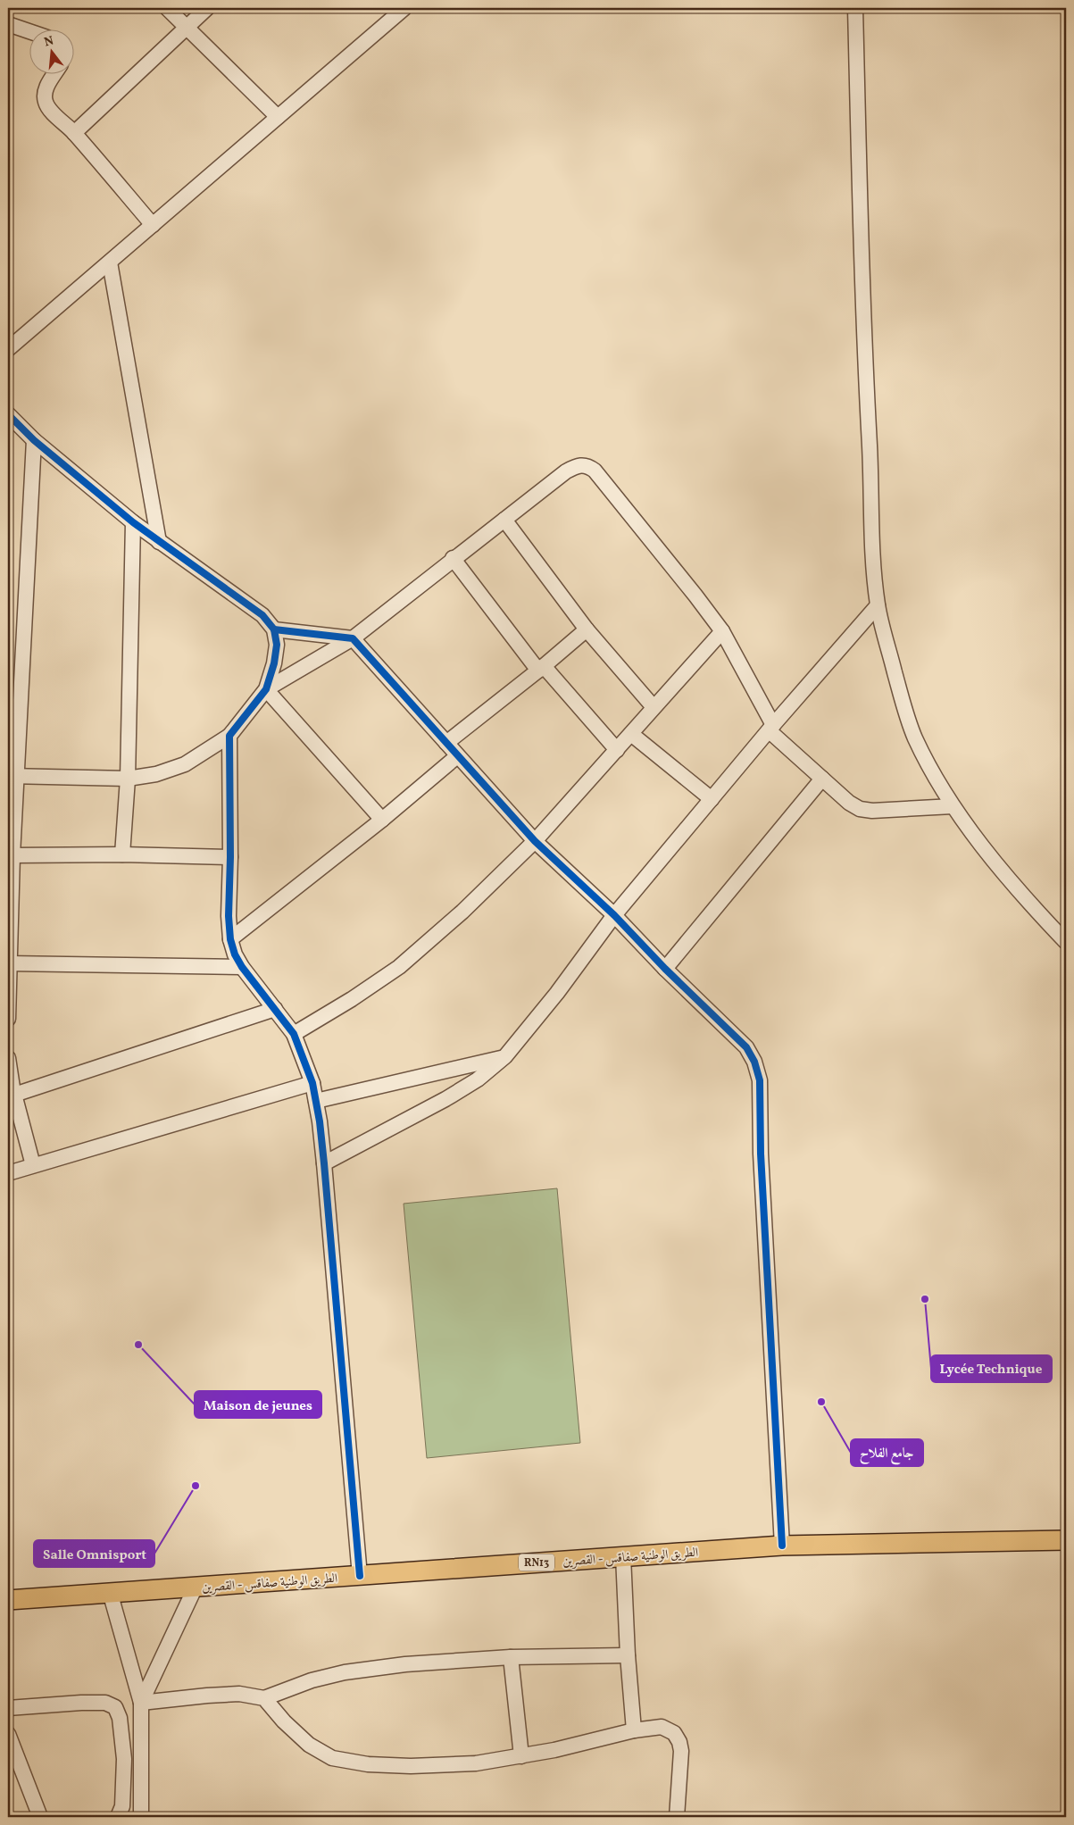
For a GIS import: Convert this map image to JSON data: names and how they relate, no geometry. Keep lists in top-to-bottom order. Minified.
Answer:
{"streets":{"main road":["الطريق الوطنية صفاقس - القصرين","RN13"]},"places":["Lycée Technique","Maison de jeunes","جامع الفلاح","Salle Omnisport"],"north":"top"}
